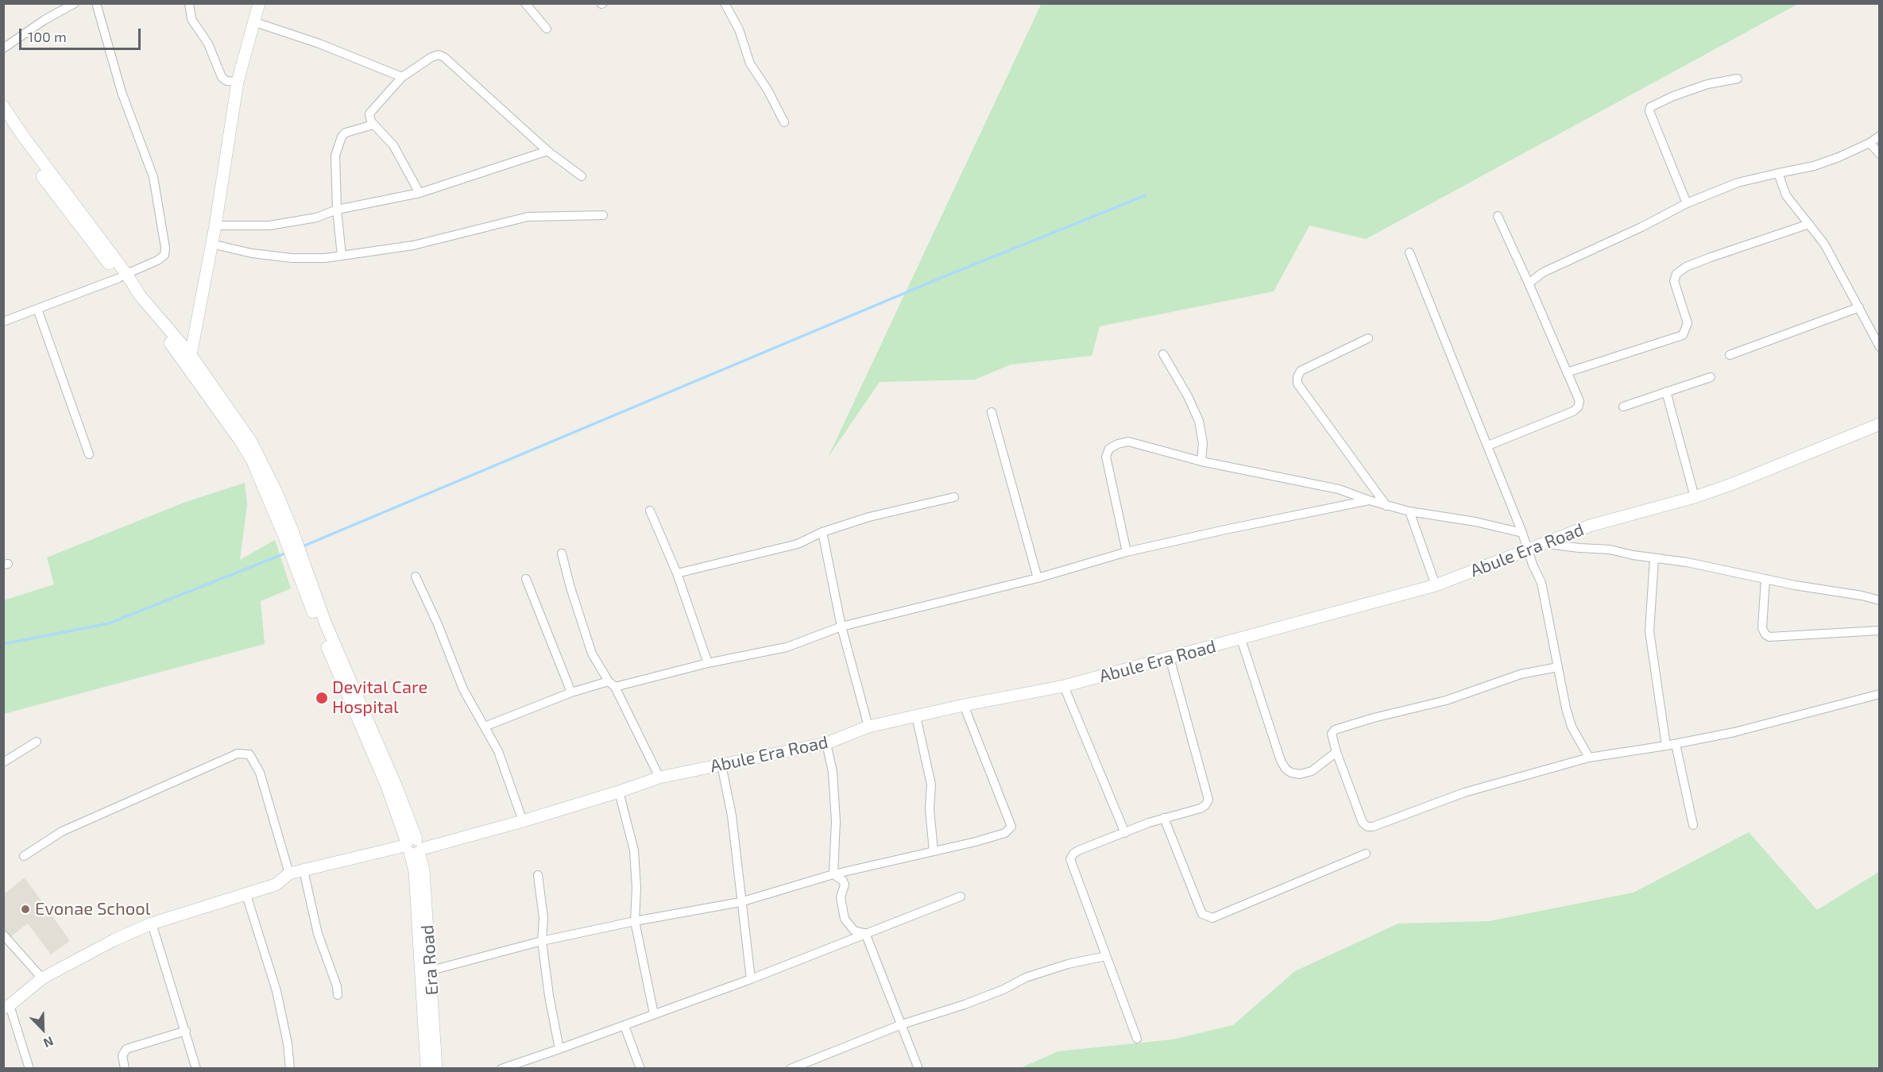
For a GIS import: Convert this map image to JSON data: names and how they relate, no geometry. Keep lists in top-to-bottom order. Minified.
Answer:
{"streets":{"street":["Abule Era Road","Era Road"]},"crossings":[["Abule Era Road","Era Road"]],"places":["Devital Care Hospital","Evonae School"],"scale_bar":"100 m","north":"bottom right"}
